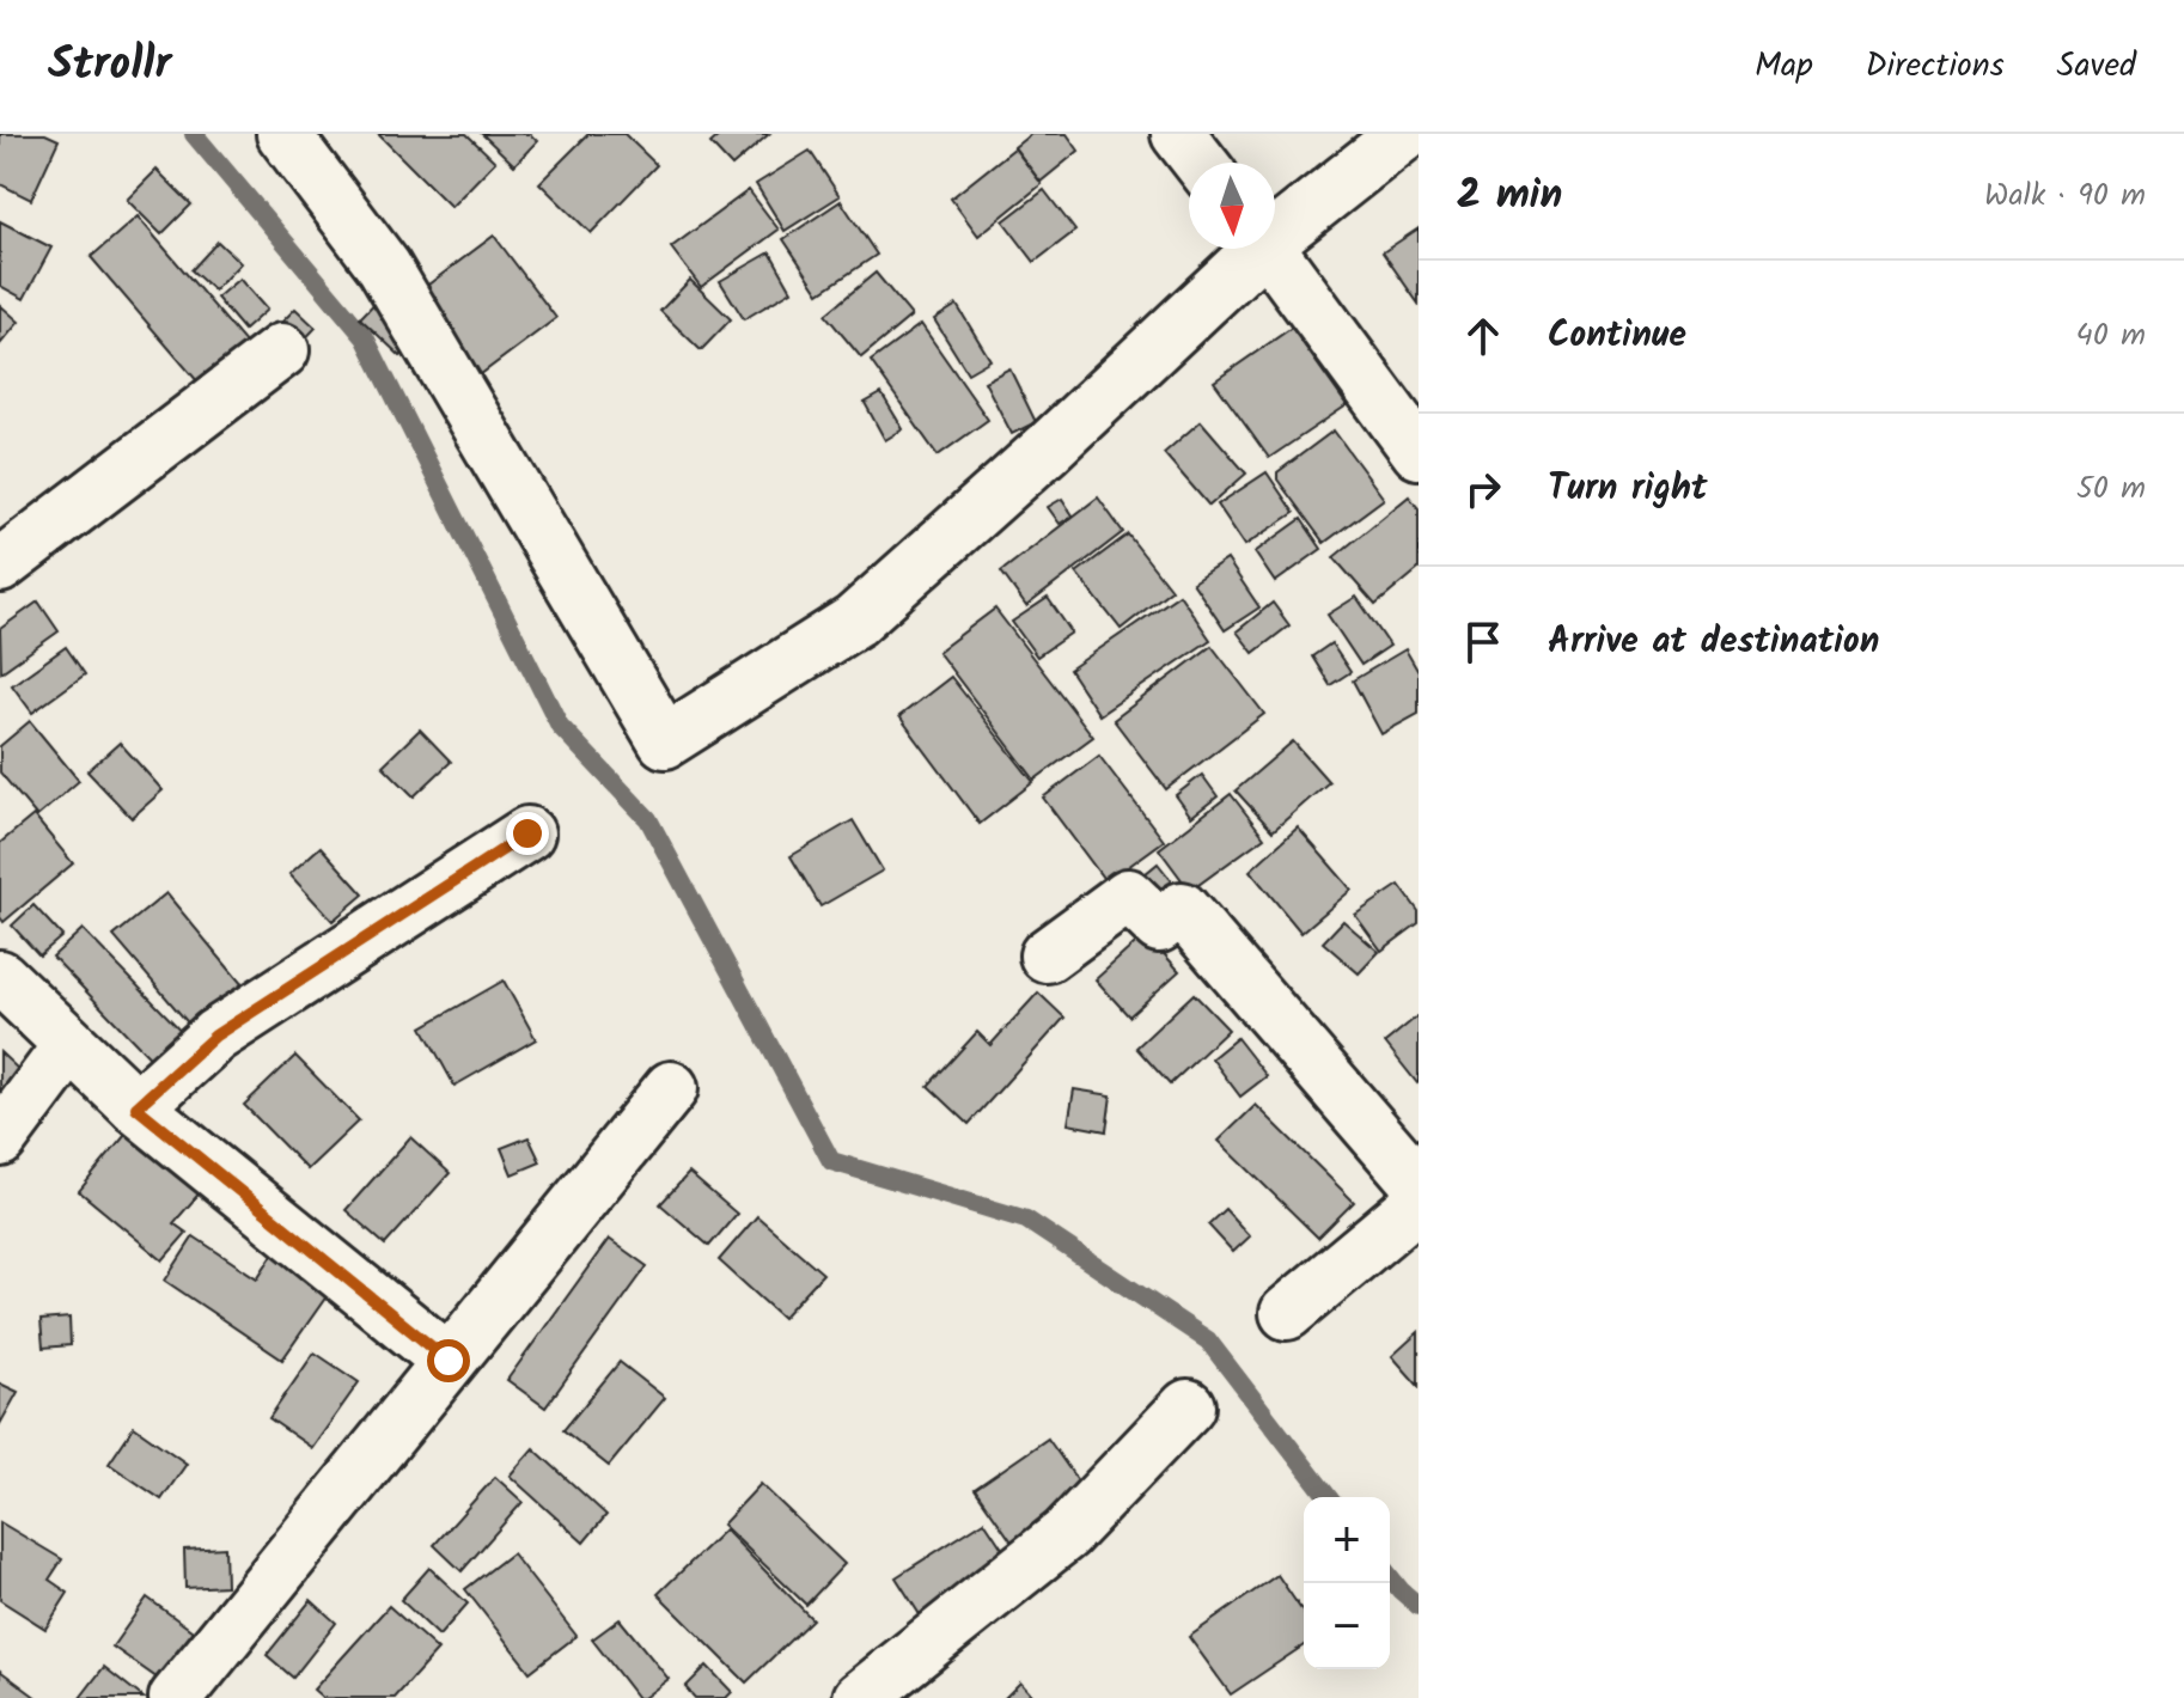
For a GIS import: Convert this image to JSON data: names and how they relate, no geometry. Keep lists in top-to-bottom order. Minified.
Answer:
{"north":"bottom","page":{"header":"Strollr","nav":["Map","Directions","Saved"],"heading":["2 min","Walk · 90 m"],"list":[["Continue","40 m"],["Turn right","50 m"],"Arrive at destination"],"map_buttons":["+","−"]}}
